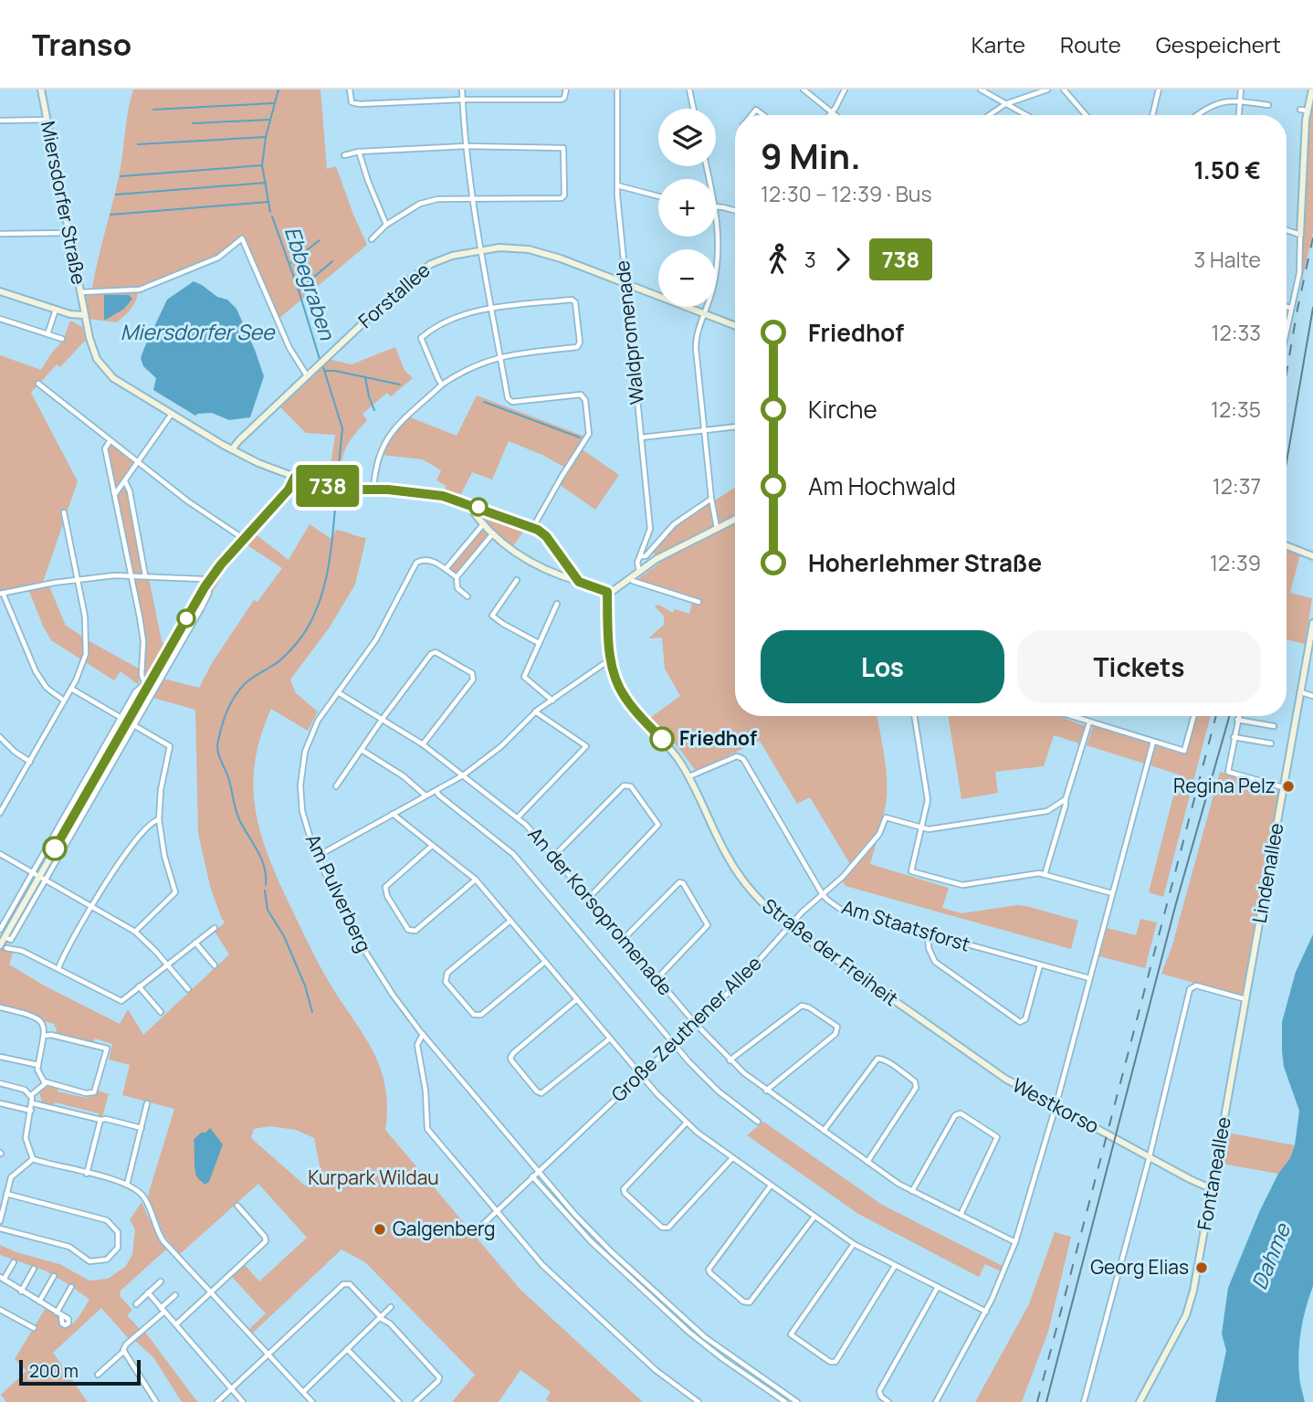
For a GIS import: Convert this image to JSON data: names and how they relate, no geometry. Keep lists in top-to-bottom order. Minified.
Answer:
{"streets":{"street":["Miersdorfer Straße","Forstallee","Waldpromenade","Lindenallee","Am Pulverberg","An der Korsopromenade","Am Staatsforst","Straße der Freiheit","Große Zeuthener Allee","Westkorso","Fontaneallee"]},"crossings":[["Miersdorfer Straße","Forstallee"],["Forstallee","Waldpromenade"],["Lindenallee","Fontaneallee"],["Am Pulverberg","An der Korsopromenade"],["Am Pulverberg","Große Zeuthener Allee"],["An der Korsopromenade","Große Zeuthener Allee"],["Am Staatsforst","Straße der Freiheit"],["Am Staatsforst","Große Zeuthener Allee"],["Straße der Freiheit","Große Zeuthener Allee"],["Straße der Freiheit","Westkorso"],["Westkorso","Fontaneallee"]],"water":["Ebbegraben","Miersdorfer See","Dahme"],"parks":["Kurpark Wildau"],"places":["Friedhof","Regina Pelz","Galgenberg","Georg Elias"],"lines":["bus line 738"],"scale_bar":"200 m","page":{"header":"Transo","nav":["Karte","Route","Gespeichert"],"on_map":"738","map_buttons":["+","−"],"heading":["9 Min.","12:30 – 12:39 · Bus","1.50 €"],"legs":["3","738","3 Halte"],"list":[{"name":"Friedhof","value":"12:33"},{"name":"Kirche","value":"12:35"},{"name":"Am Hochwald","value":"12:37"},{"name":"Hoherlehmer Straße","value":"12:39"}],"buttons":["Los","Tickets"],"scale":"200 m"}}
